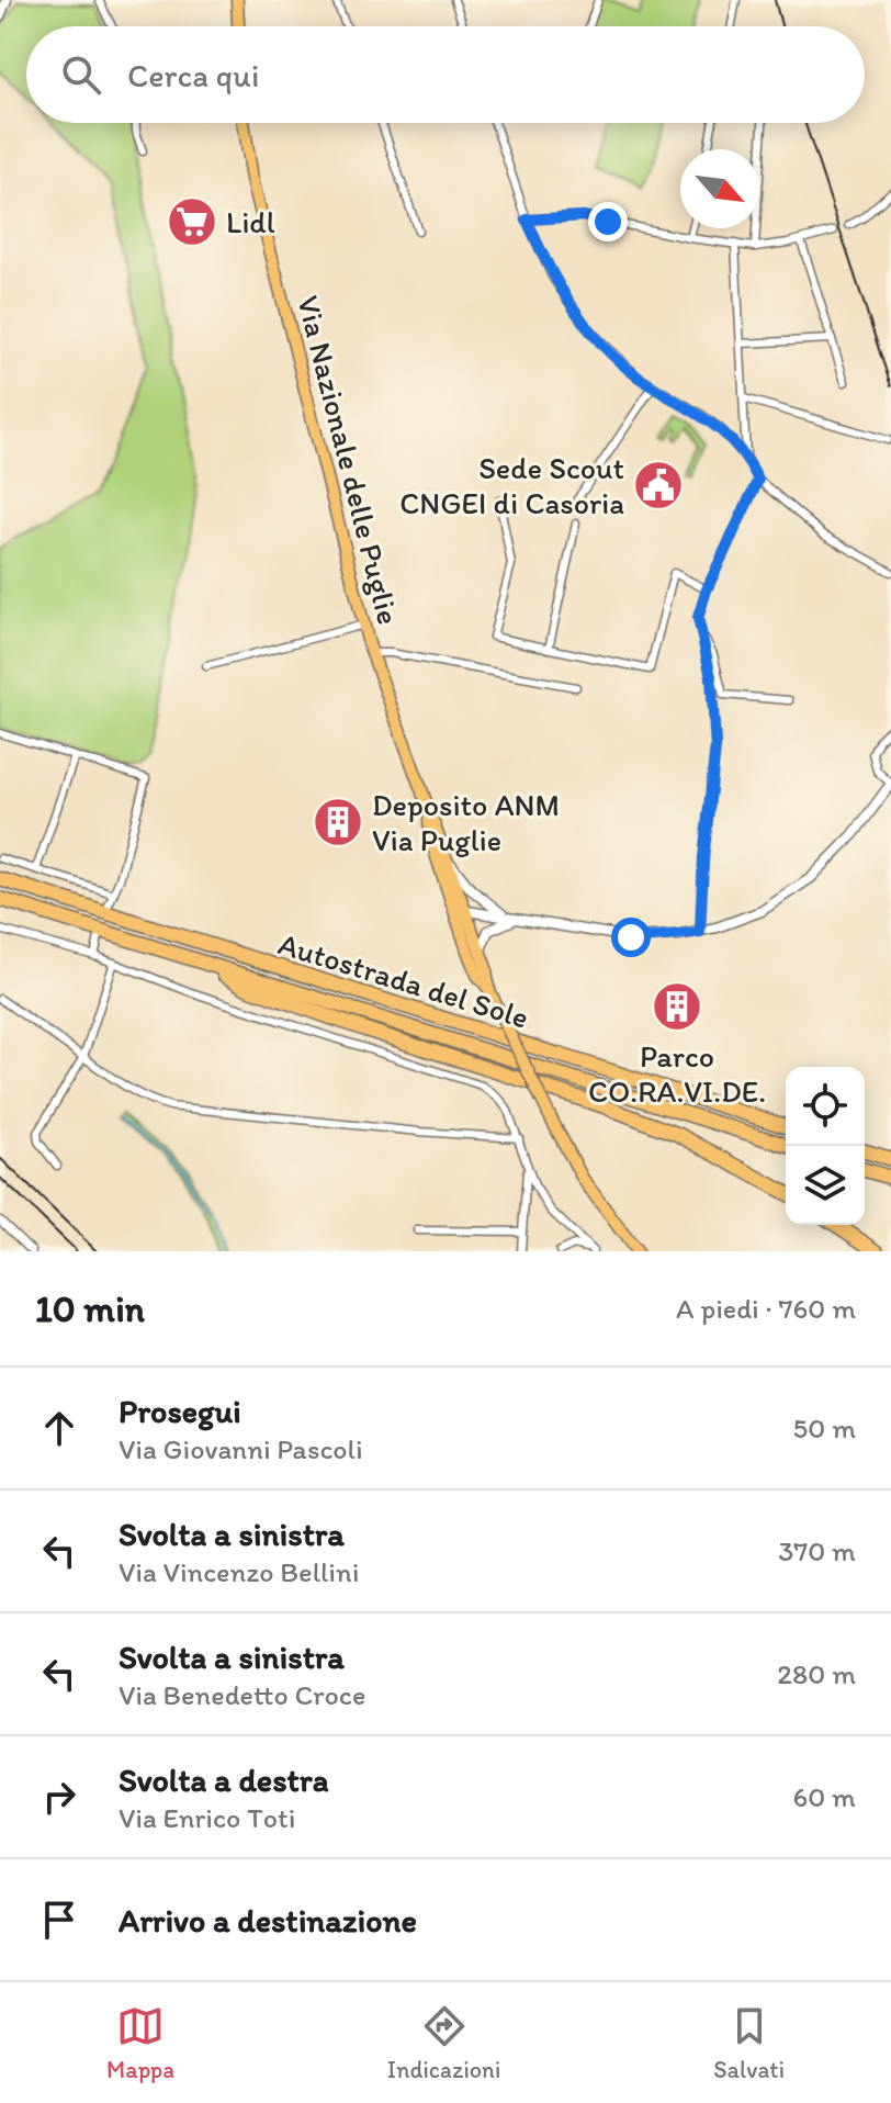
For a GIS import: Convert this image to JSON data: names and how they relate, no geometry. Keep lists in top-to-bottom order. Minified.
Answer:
{"streets":{"highway":["Autostrada del Sole"],"main road":["Via Nazionale delle Puglie"]},"places":{"supermarket":["Lidl"],"public building":["Sede Scout CNGEI di Casoria"],"building":["Deposito ANM Via Puglie","Parco CO.RA.VI.DE."]},"north":"bottom right","page":{"search":"Cerca qui","heading":["10 min","A piedi · 760 m"],"list":[["Prosegui","Via Giovanni Pascoli","50 m"],["Svolta a sinistra","Via Vincenzo Bellini","370 m"],["Svolta a sinistra","Via Benedetto Croce","280 m"],["Svolta a destra","Via Enrico Toti","60 m"],"Arrivo a destinazione"],"nav":["Mappa","Indicazioni","Salvati"]}}
